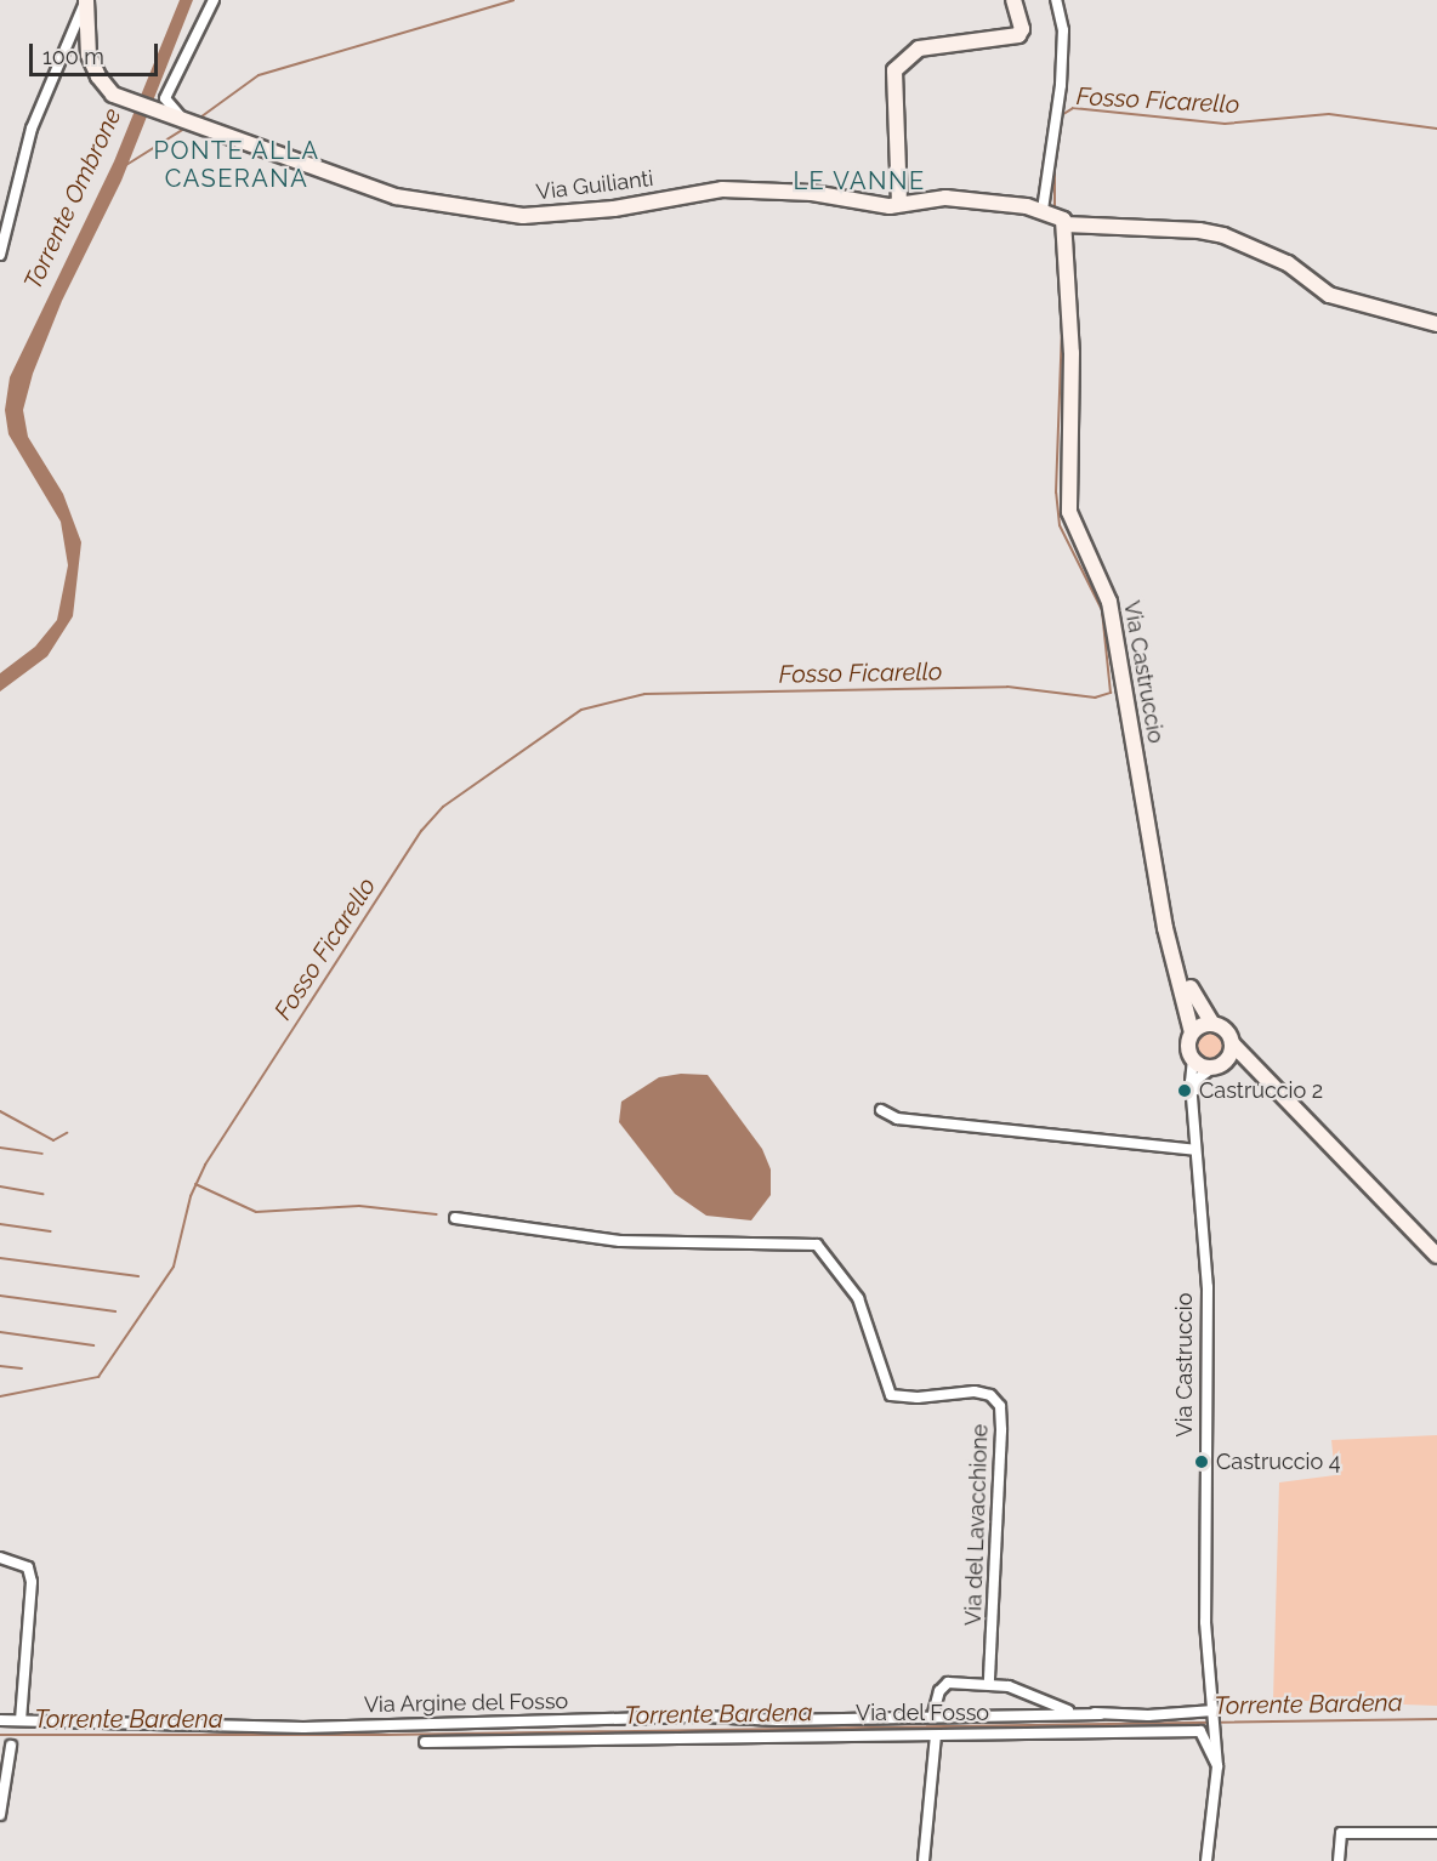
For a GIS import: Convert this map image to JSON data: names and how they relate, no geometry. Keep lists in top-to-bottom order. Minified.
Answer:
{"streets":{"street":["Via Guilianti","Via Castruccio","Via del Lavacchione","Via Argine del Fosso","Via del Fosso"]},"crossings":[["Via Guilianti","Via Castruccio"],["Via Castruccio","Via del Fosso"]],"districts":["PONTE ALLA CASERANA","LE VANNE"],"water":["Fosso Ficarello","Torrente Ombrone","Torrente Bardena"],"places":["Castruccio 2","Castruccio 4"],"scale_bar":"100 m"}
